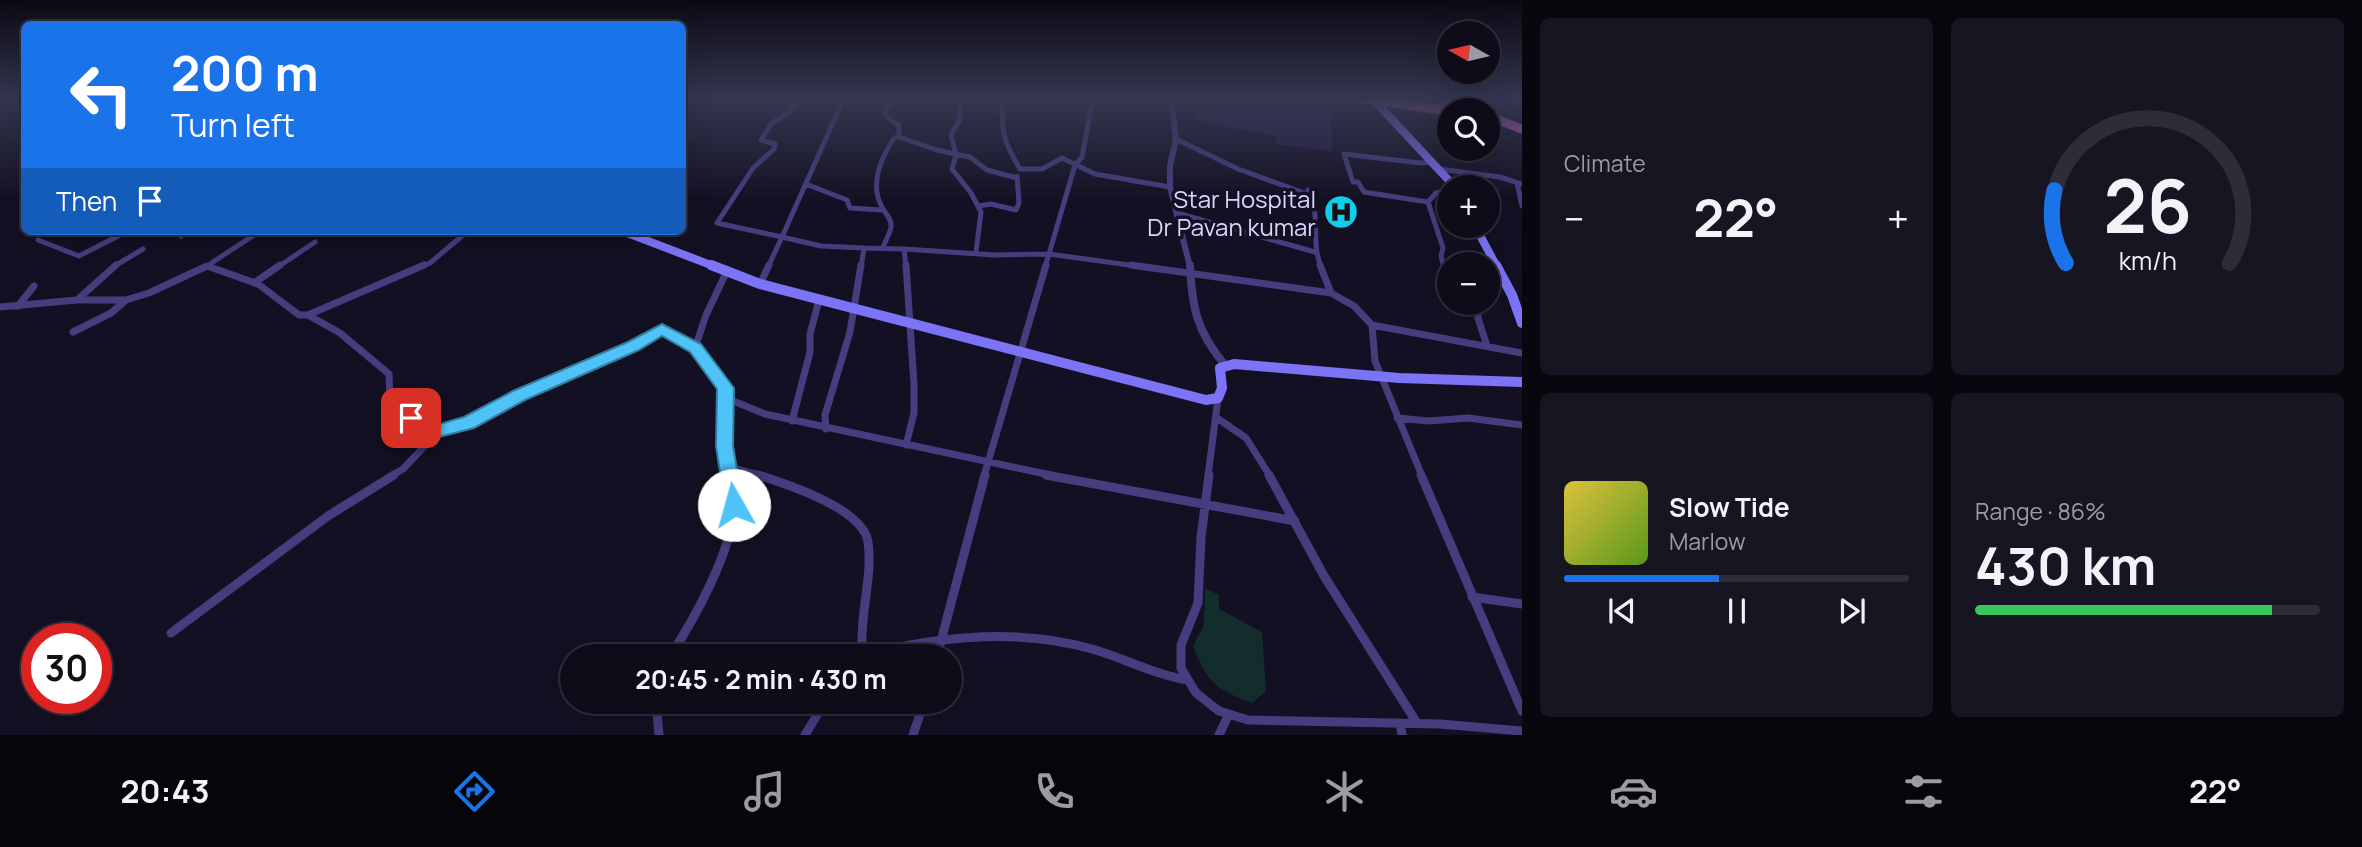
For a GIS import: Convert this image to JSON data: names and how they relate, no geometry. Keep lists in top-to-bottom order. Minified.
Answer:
{"places":{"hospital":["Star Hospital Dr Pavan kumar"]},"north":"left","page":{"tile":["Climate",["Range · 86%","430 km"]],"map_buttons":["+","−"],"turn":["200 m","Turn left"],"then":"Then","heat":["−","22°","+"],"song":["Slow Tide","Marlow"],"limit":"30","trip":"20:45 · 2 min · 430 m","tabs":["20:43","22°"],"gauge":["26","km/h"]}}
